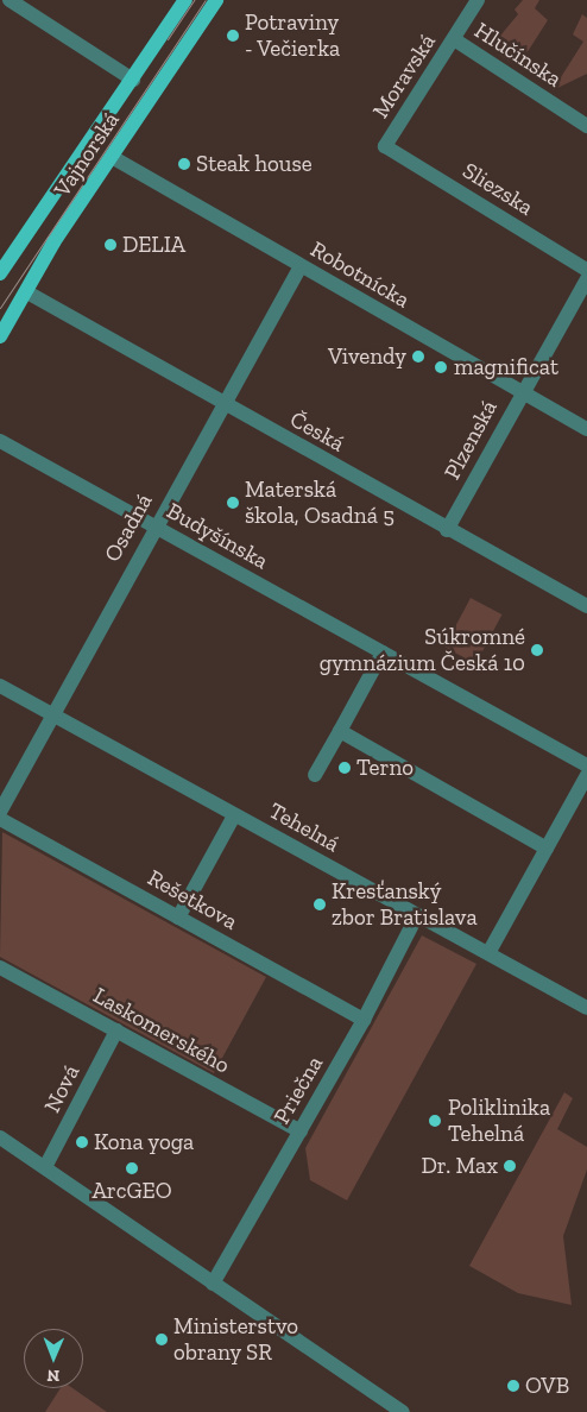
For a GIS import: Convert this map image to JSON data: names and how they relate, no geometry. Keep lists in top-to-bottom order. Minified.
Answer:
{"streets":{"main road":["Vajnorská"],"street":["Hlučínska","Moravská","Sliezska","Robotnícka","Česká","Plzenská","Osadná","Budyšínska","Tehelná","Rešetkova","Laskomerského","Nová","Priečna"]},"crossings":[["Hlučínska","Moravská"],["Moravská","Sliezska"],["Vajnorská","Robotnícka"],["Vajnorská","Česká"],["Robotnícka","Plzenská"],["Robotnícka","Osadná"],["Česká","Plzenská"],["Česká","Osadná"],["Osadná","Budyšínska"],["Osadná","Tehelná"],["Tehelná","Priečna"],["Rešetkova","Priečna"],["Laskomerského","Nová"],["Laskomerského","Priečna"]],"places":["Potraviny - Večierka","Steak house","DELIA","Vivendy","magnificat","Materská škola, Osadná 5","Súkromné gymnázium Česká 10","Terno","Kresťanský zbor Bratislava","Poliklinika Tehelná","Kona yoga","Dr. Max","ArcGEO","Ministerstvo obrany SR","OVB"],"north":"bottom"}
